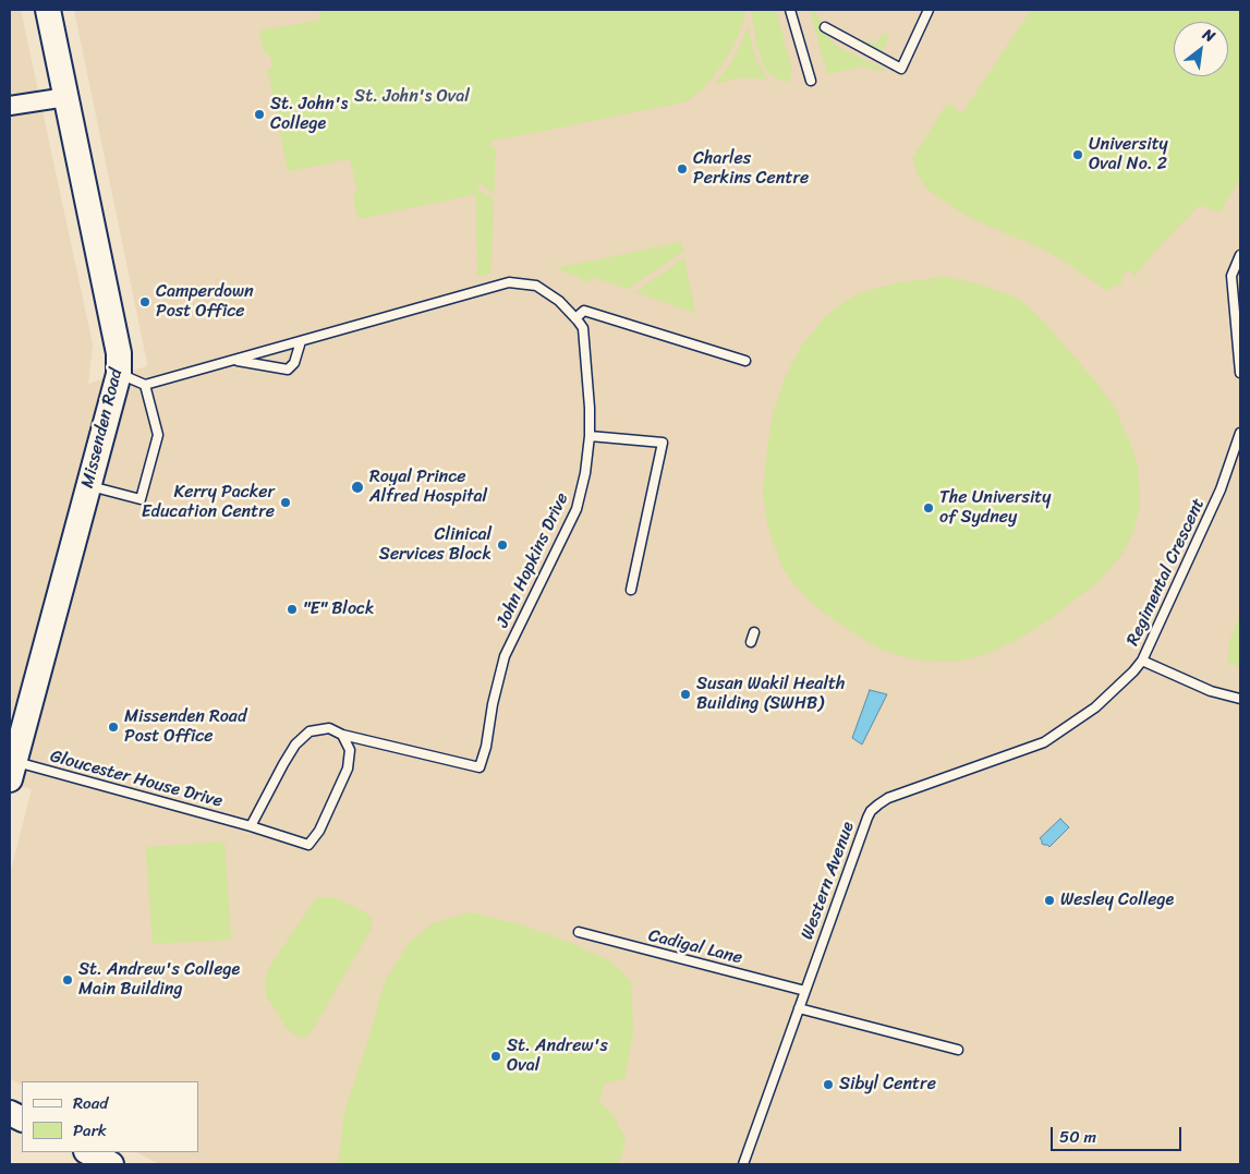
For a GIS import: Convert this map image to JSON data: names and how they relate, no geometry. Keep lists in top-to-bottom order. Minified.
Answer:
{"streets":{"street":["Missenden Road"],"lane":["John Hopkins Drive","Regimental Crescent","Gloucester House Drive","Western Avenue","Cadigal Lane"]},"crossings":[["Missenden Road","Gloucester House Drive"],["John Hopkins Drive","Gloucester House Drive"],["Regimental Crescent","Western Avenue"],["Western Avenue","Cadigal Lane"]],"parks":["St. John's Oval"],"places":["St. John's College","University Oval No. 2","Charles Perkins Centre","Camperdown Post Office","Royal Prince Alfred Hospital","Kerry Packer Education Centre","The University of Sydney","Clinical Services Block","\"E\" Block","Susan Wakil Health Building (SWHB)","Missenden Road Post Office","Wesley College","St. Andrew's College Main Building","St. Andrew's Oval","Sibyl Centre"],"legend":["Road","Park"],"scale_bar":"50 m","north":"top right"}
